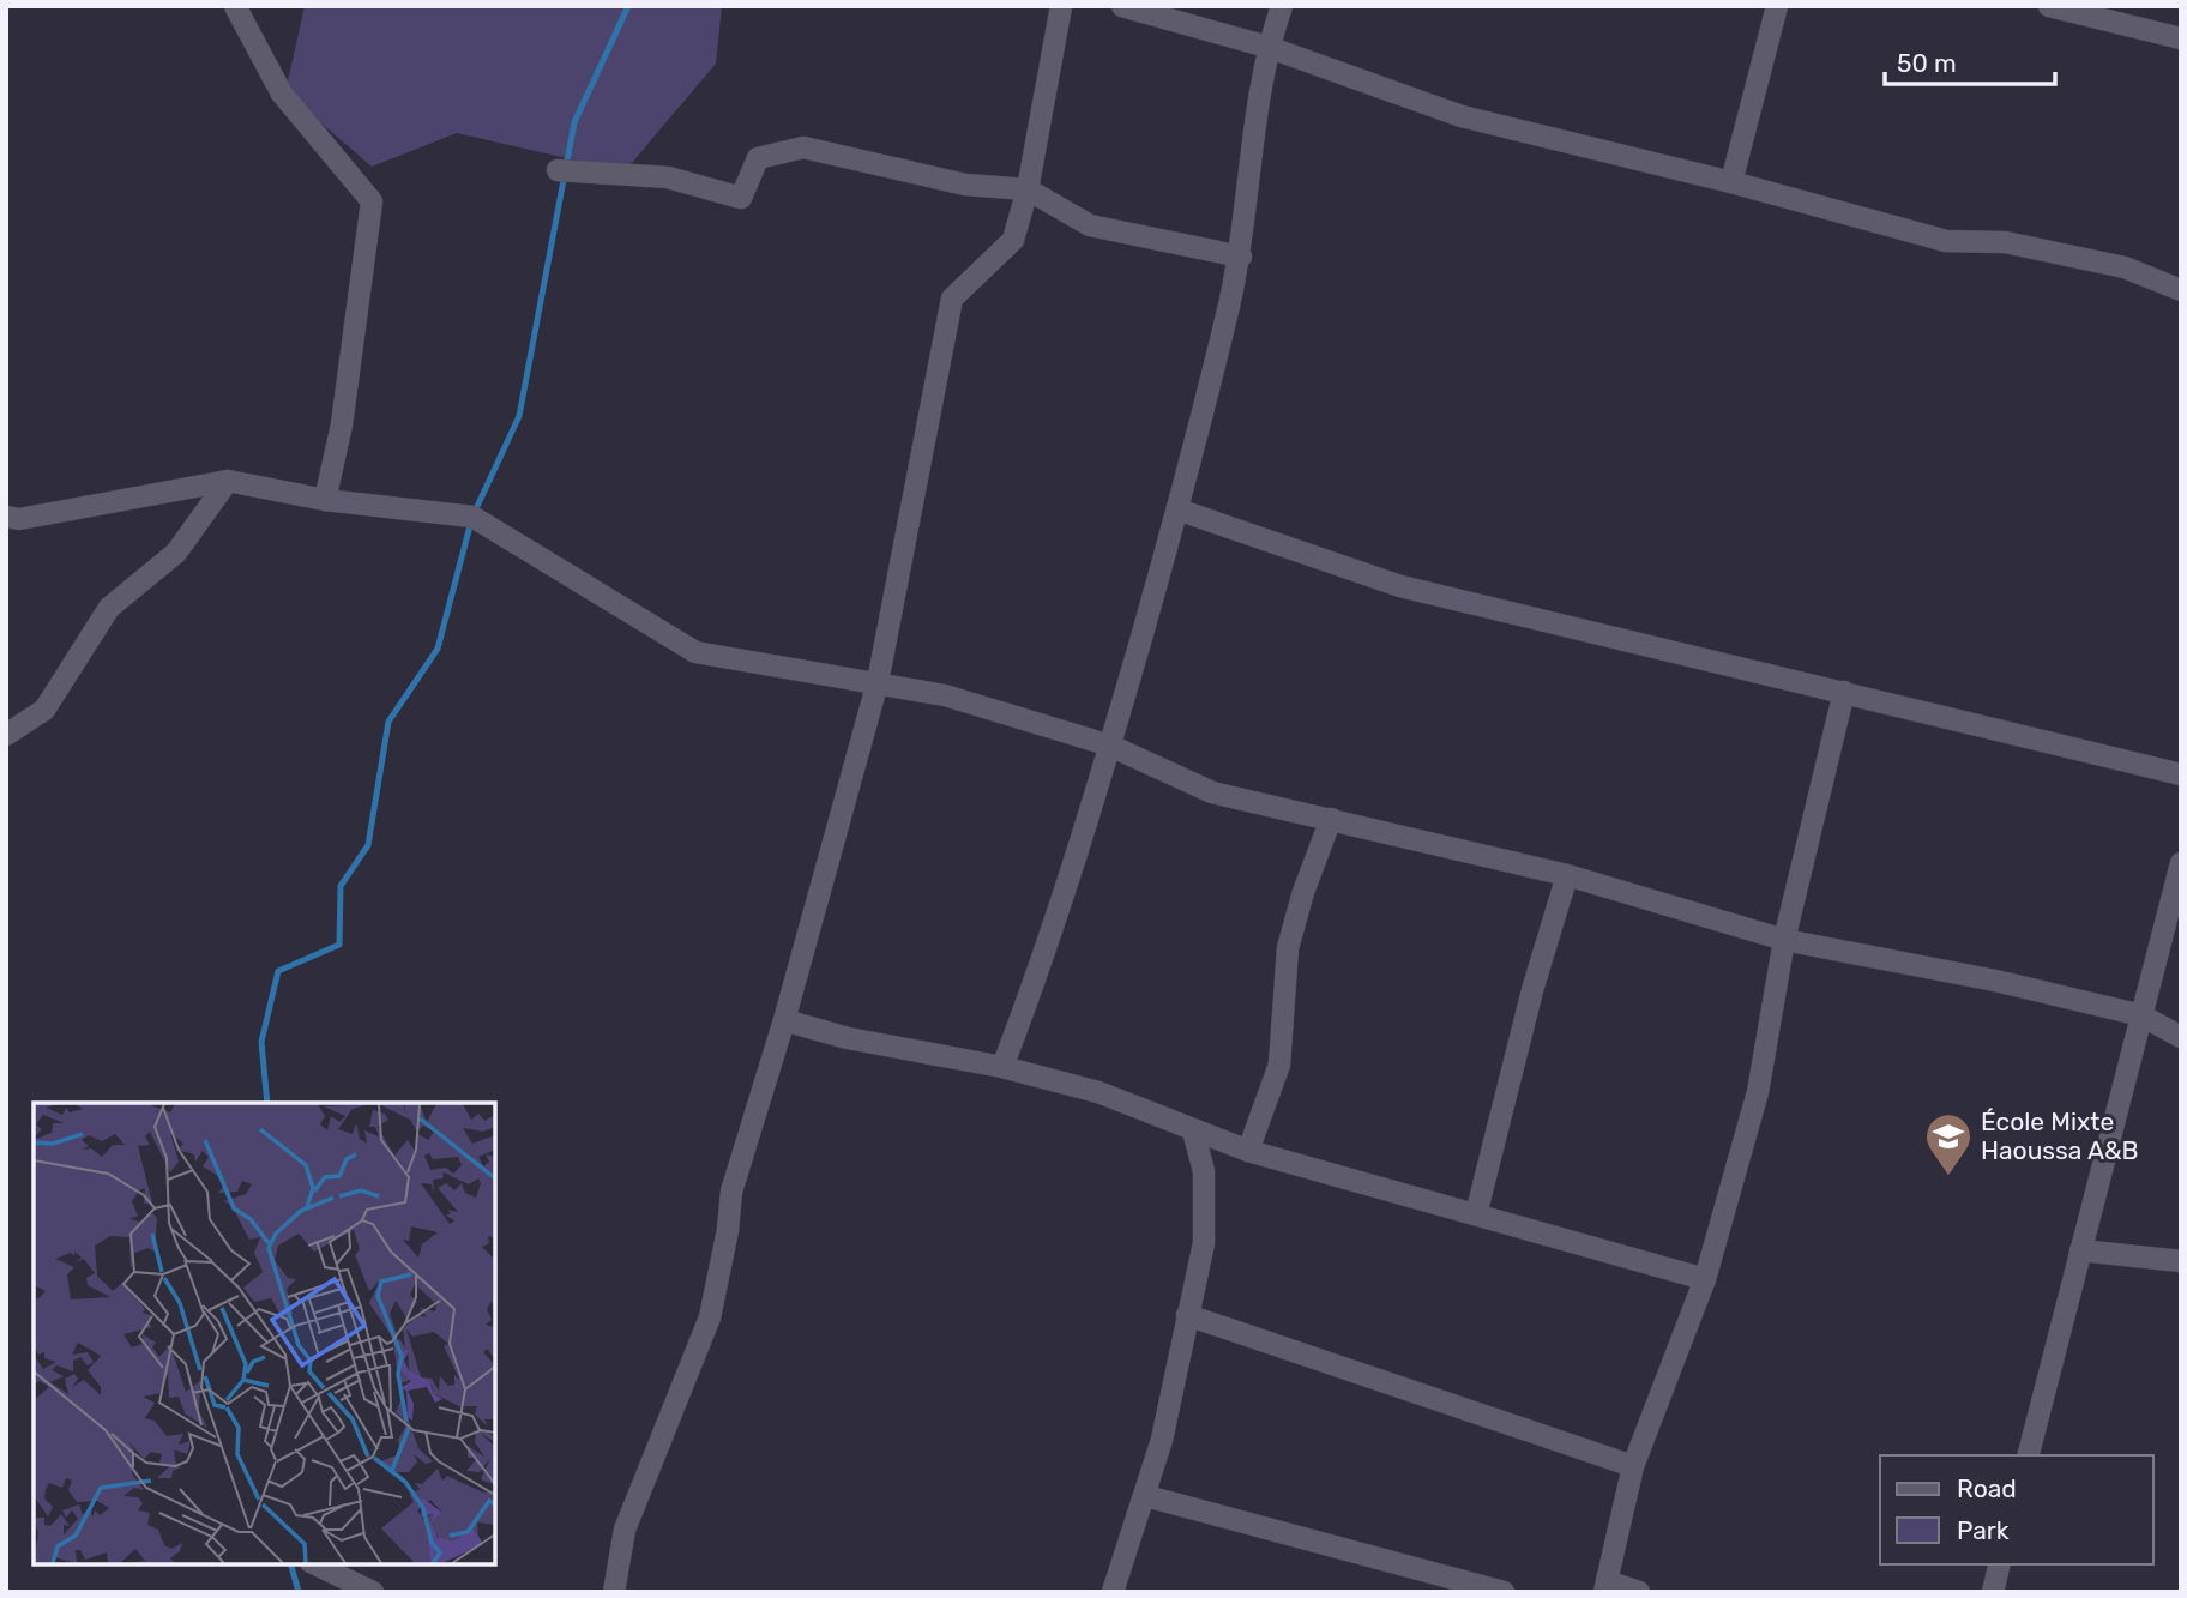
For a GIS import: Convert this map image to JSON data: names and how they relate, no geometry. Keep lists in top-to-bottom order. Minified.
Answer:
{"places":{"school or university":["École Mixte Haoussa A&B"]},"legend":["Road","Park"],"scale_bar":"50 m"}
